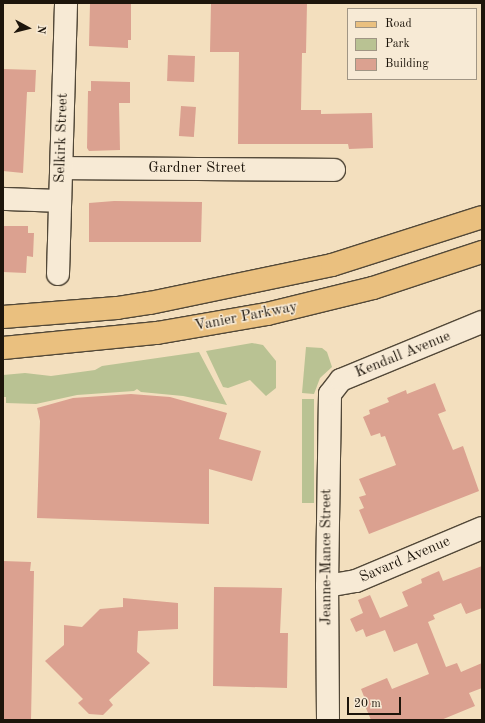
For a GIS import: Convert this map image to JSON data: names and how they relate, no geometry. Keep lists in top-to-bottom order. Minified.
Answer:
{"streets":{"main road":["Vanier Parkway"],"street":["Selkirk Street","Gardner Street","Kendall Avenue","Jeanne-Mance Street","Savard Avenue"]},"crossings":[["Selkirk Street","Gardner Street"],["Kendall Avenue","Jeanne-Mance Street"],["Jeanne-Mance Street","Savard Avenue"]],"legend":["Road","Park","Building"],"scale_bar":"20 m","north":"right"}
